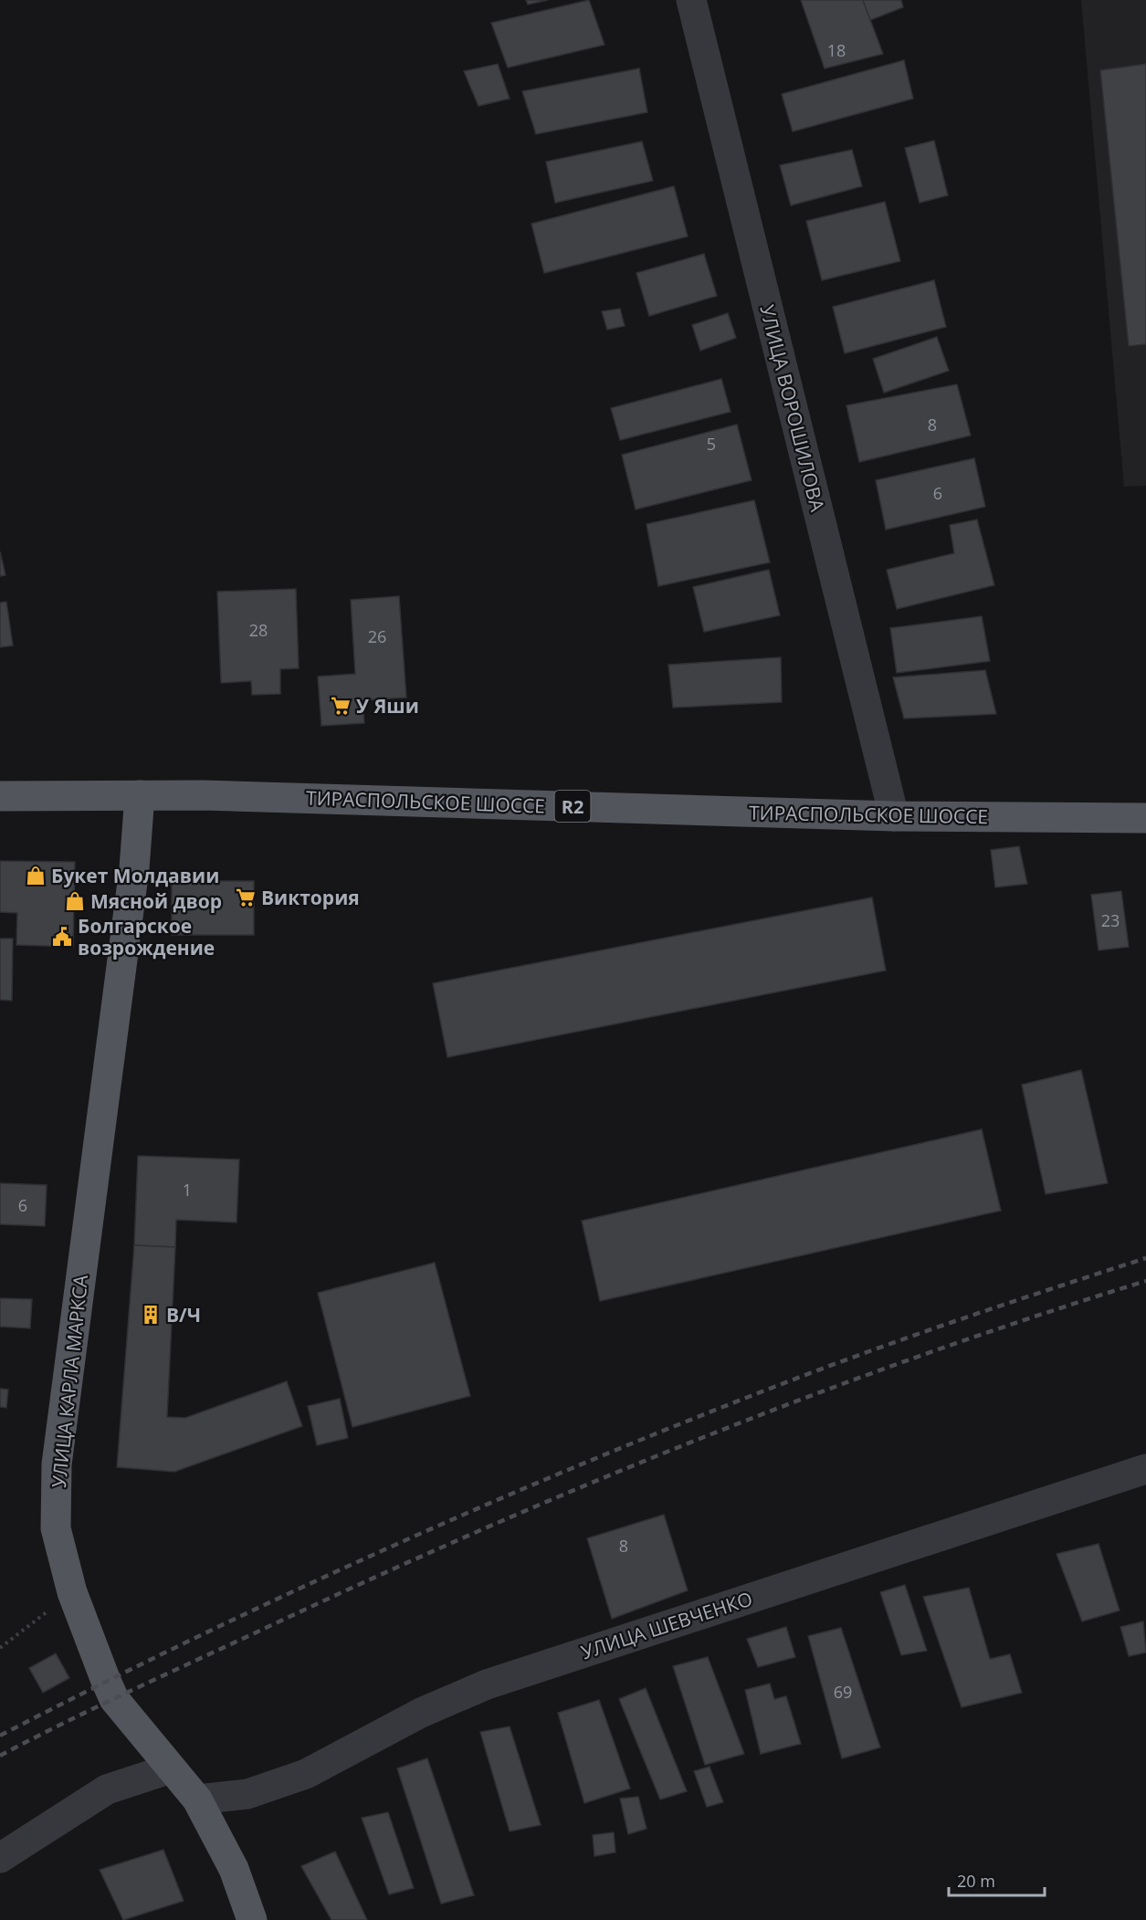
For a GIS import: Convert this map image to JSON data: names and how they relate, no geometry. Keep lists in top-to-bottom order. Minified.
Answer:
{"streets":{"main road":["ТИРАСПОЛЬСКОЕ ШОССЕ","R2","УЛИЦА КАРЛА МАРКСА"],"street":["УЛИЦА ВОРОШИЛОВА","УЛИЦА ШЕВЧЕНКО"]},"crossings":[["УЛИЦА ВОРОШИЛОВА","ТИРАСПОЛЬСКОЕ ШОССЕ"],["ТИРАСПОЛЬСКОЕ ШОССЕ","УЛИЦА КАРЛА МАРКСА"],["УЛИЦА КАРЛА МАРКСА","УЛИЦА ШЕВЧЕНКО"]],"places":{"supermarket":["У Яши","Виктория"],"shop":["Букет Молдавии","Мясной двор"],"public building":["Болгарское возрождение"],"building":["В/Ч"]},"house_numbers":["18","8","5","6","28","26","23","1","6","8","69"],"scale_bar":"20 m"}
